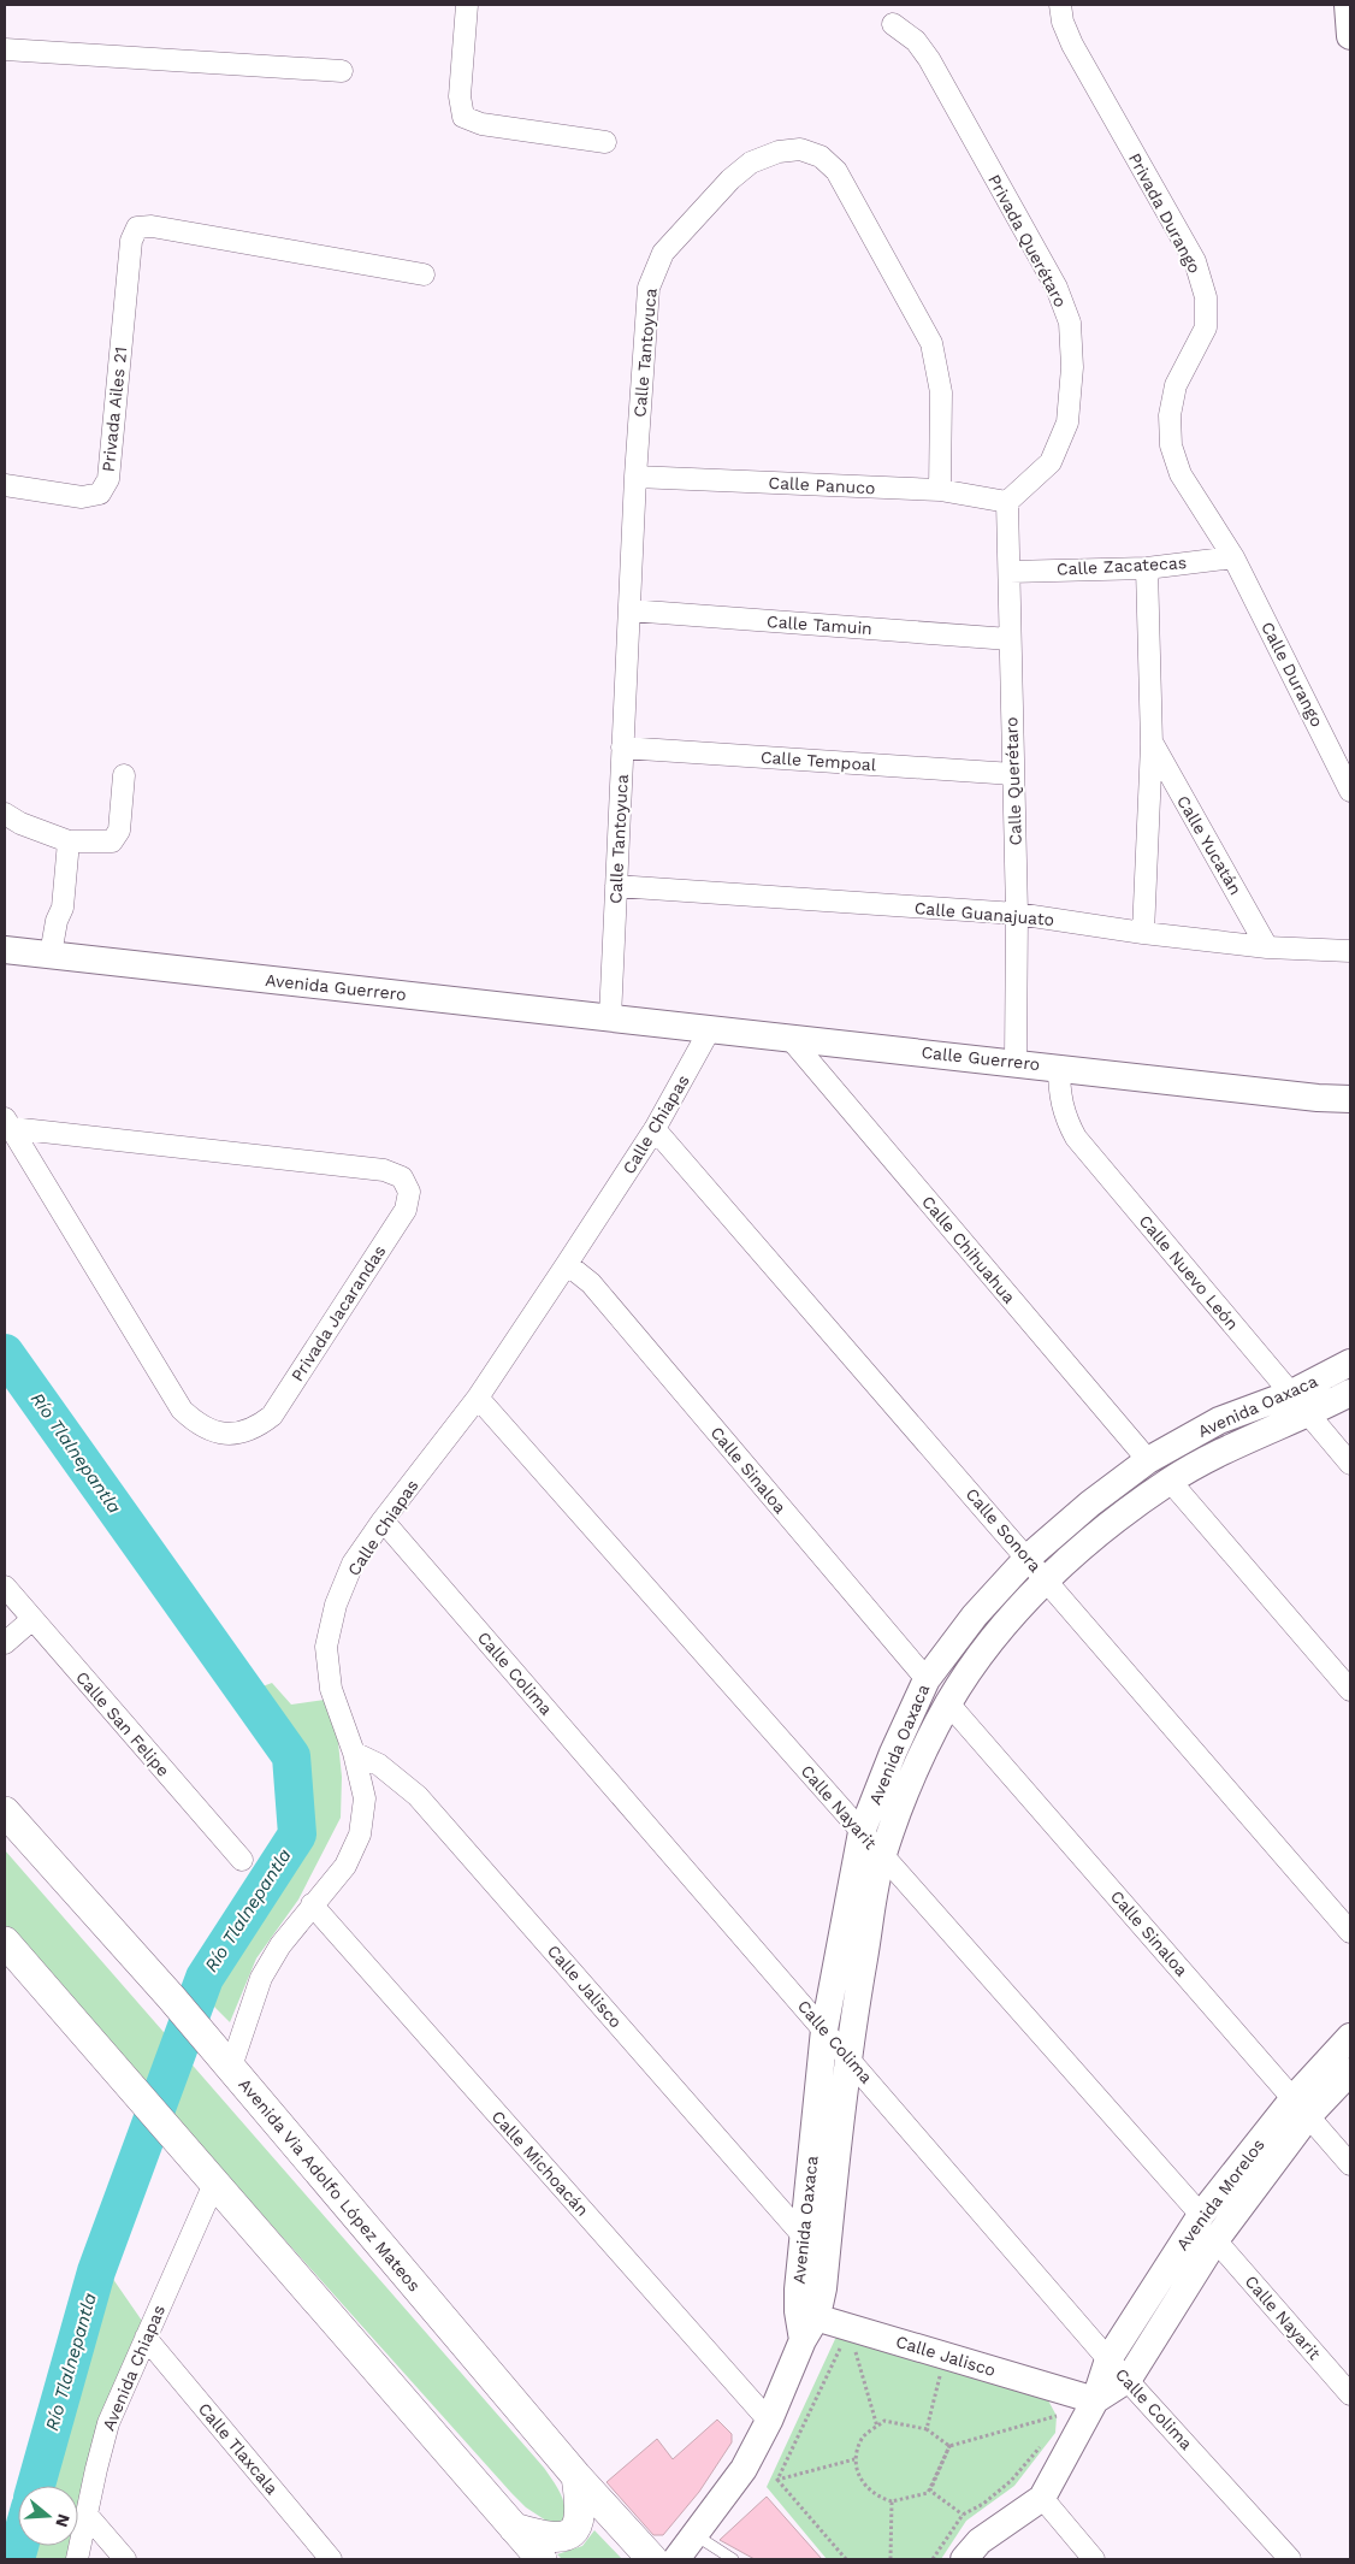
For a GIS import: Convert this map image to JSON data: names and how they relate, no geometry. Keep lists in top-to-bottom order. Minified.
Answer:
{"streets":{"main road":["Avenida Via Adolfo López Mateos"],"street":["Privada Durango","Privada Querétaro","Calle Tantoyuca","Privada Ailes 21","Calle Panuco","Calle Zacatecas","Calle Tamuin","Calle Durango","Calle Tempoal","Calle Querétaro","Calle Yucatán","Calle Guanajuato","Avenida Guerrero","Calle Guerrero","Calle Chiapas","Calle Chihuahua","Calle Nuevo León","Privada Jacarandas","Avenida Oaxaca","Calle Sinaloa","Calle Sonora","Calle Colima","Calle San Felipe","Calle Nayarit","Calle Jalisco","Calle Michoacán","Avenida Morelos","Avenida Chiapas","Calle Tlaxcala"]},"crossings":[["Privada Durango","Calle Zacatecas"],["Privada Durango","Calle Durango"],["Privada Querétaro","Calle Panuco"],["Privada Querétaro","Calle Querétaro"],["Calle Tantoyuca","Calle Panuco"],["Calle Tantoyuca","Calle Tamuin"],["Calle Tantoyuca","Calle Tempoal"],["Calle Tantoyuca","Calle Guanajuato"],["Calle Tantoyuca","Avenida Guerrero"],["Calle Tantoyuca","Calle Guerrero"],["Calle Panuco","Calle Querétaro"],["Calle Zacatecas","Calle Durango"],["Calle Zacatecas","Calle Querétaro"],["Calle Zacatecas","Calle Yucatán"],["Calle Tamuin","Calle Querétaro"],["Calle Tempoal","Calle Querétaro"],["Calle Querétaro","Calle Guanajuato"],["Calle Querétaro","Calle Guerrero"],["Calle Yucatán","Calle Guanajuato"],["Avenida Guerrero","Calle Guerrero"],["Calle Guerrero","Calle Chiapas"],["Calle Guerrero","Calle Chihuahua"],["Calle Guerrero","Calle Nuevo León"],["Calle Chiapas","Calle Sinaloa"],["Calle Chiapas","Calle Sonora"],["Calle Chiapas","Calle Colima"],["Calle Chiapas","Calle Nayarit"],["Calle Chiapas","Calle Jalisco"],["Calle Chiapas","Calle Michoacán"],["Calle Chiapas","Avenida Via Adolfo López Mateos"],["Calle Chihuahua","Avenida Oaxaca"],["Calle Nuevo León","Avenida Oaxaca"],["Avenida Oaxaca","Calle Sinaloa"],["Avenida Oaxaca","Calle Sonora"],["Avenida Oaxaca","Calle Colima"],["Avenida Oaxaca","Calle Nayarit"],["Avenida Oaxaca","Calle Jalisco"],["Avenida Oaxaca","Calle Michoacán"],["Calle Sinaloa","Avenida Morelos"],["Calle Colima","Avenida Morelos"],["Calle Nayarit","Avenida Morelos"],["Calle Jalisco","Avenida Morelos"],["Avenida Chiapas","Calle Tlaxcala"]],"water":["Río Tlalnepantla"],"north":"right"}
